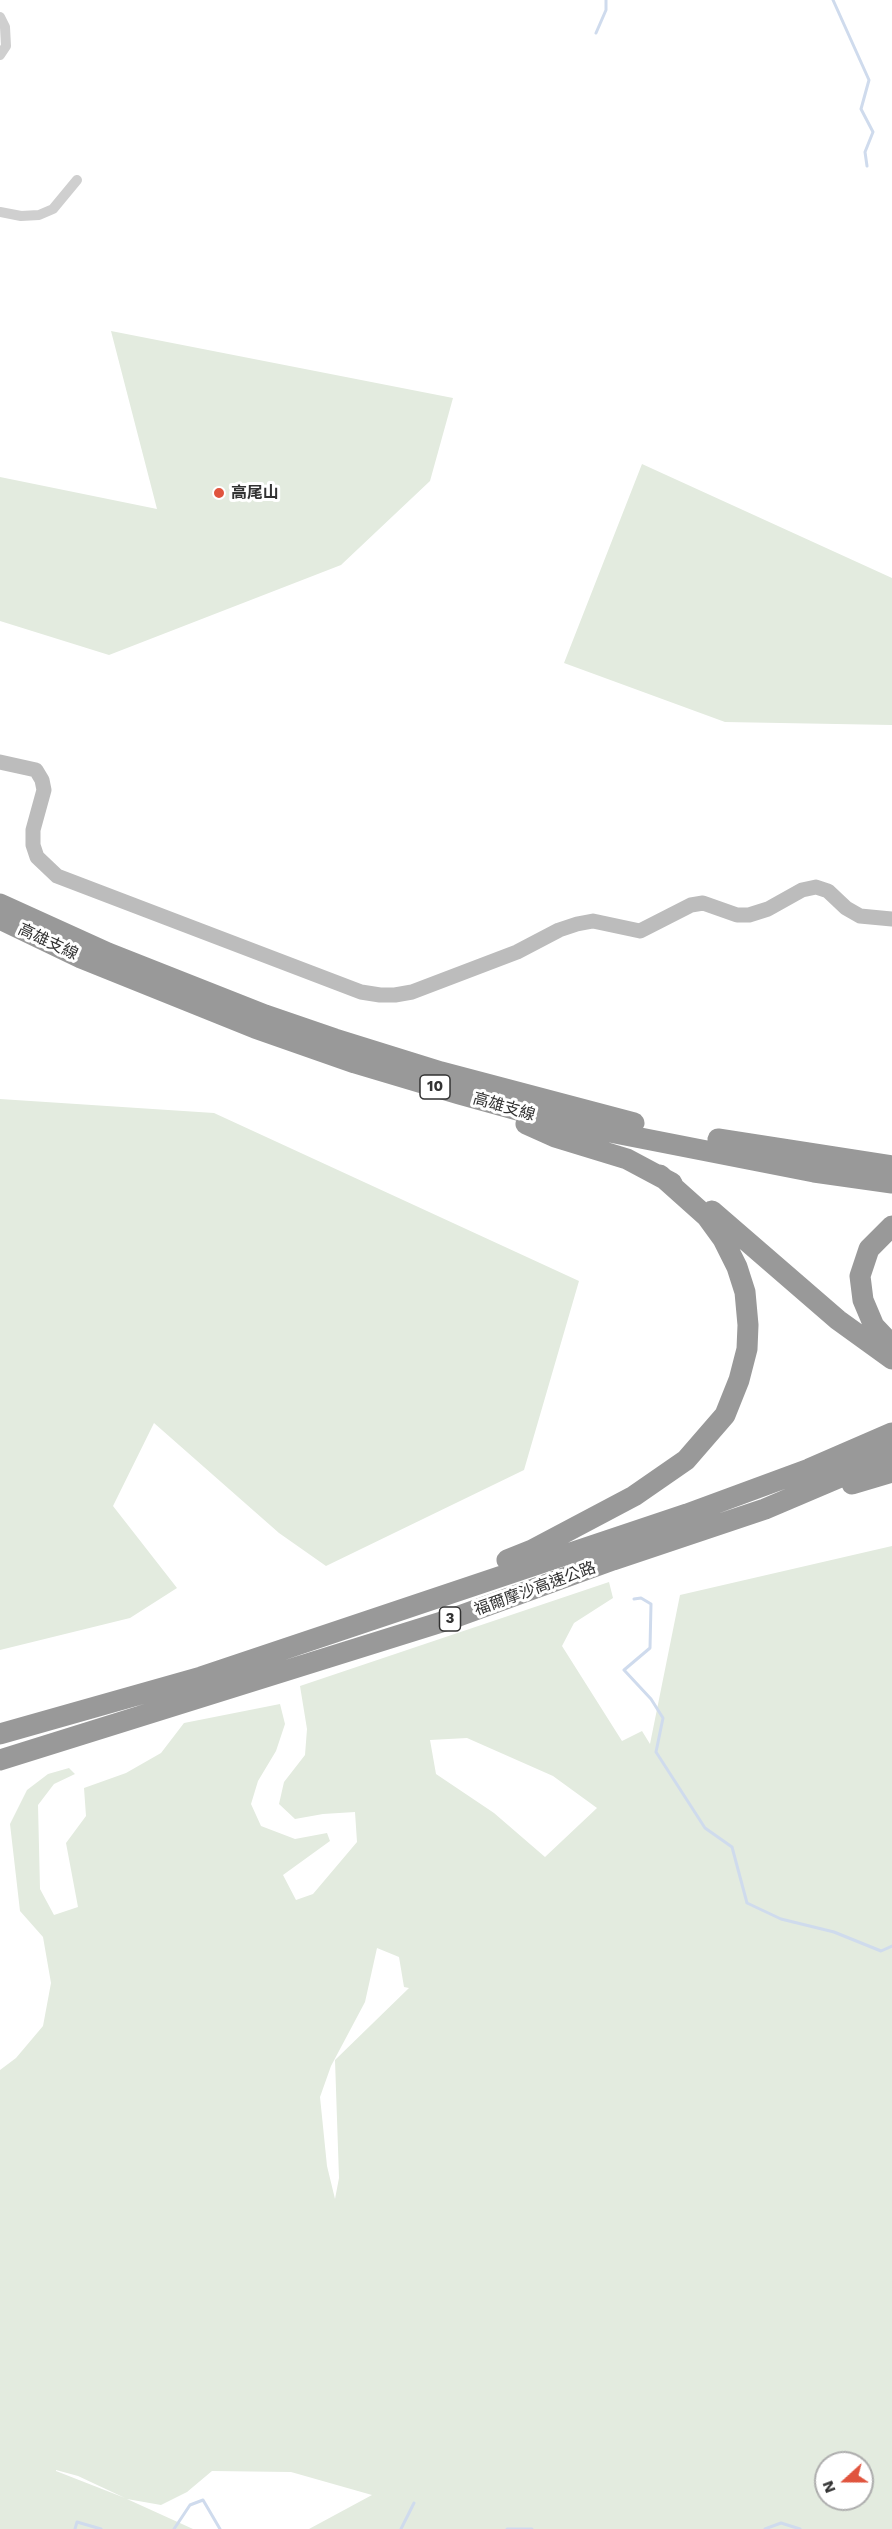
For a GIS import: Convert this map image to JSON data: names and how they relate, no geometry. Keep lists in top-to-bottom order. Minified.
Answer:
{"streets":{"highway":["高雄支線","10","福爾摩沙高速公路","3"]},"places":["高尾山"],"north":"left"}
